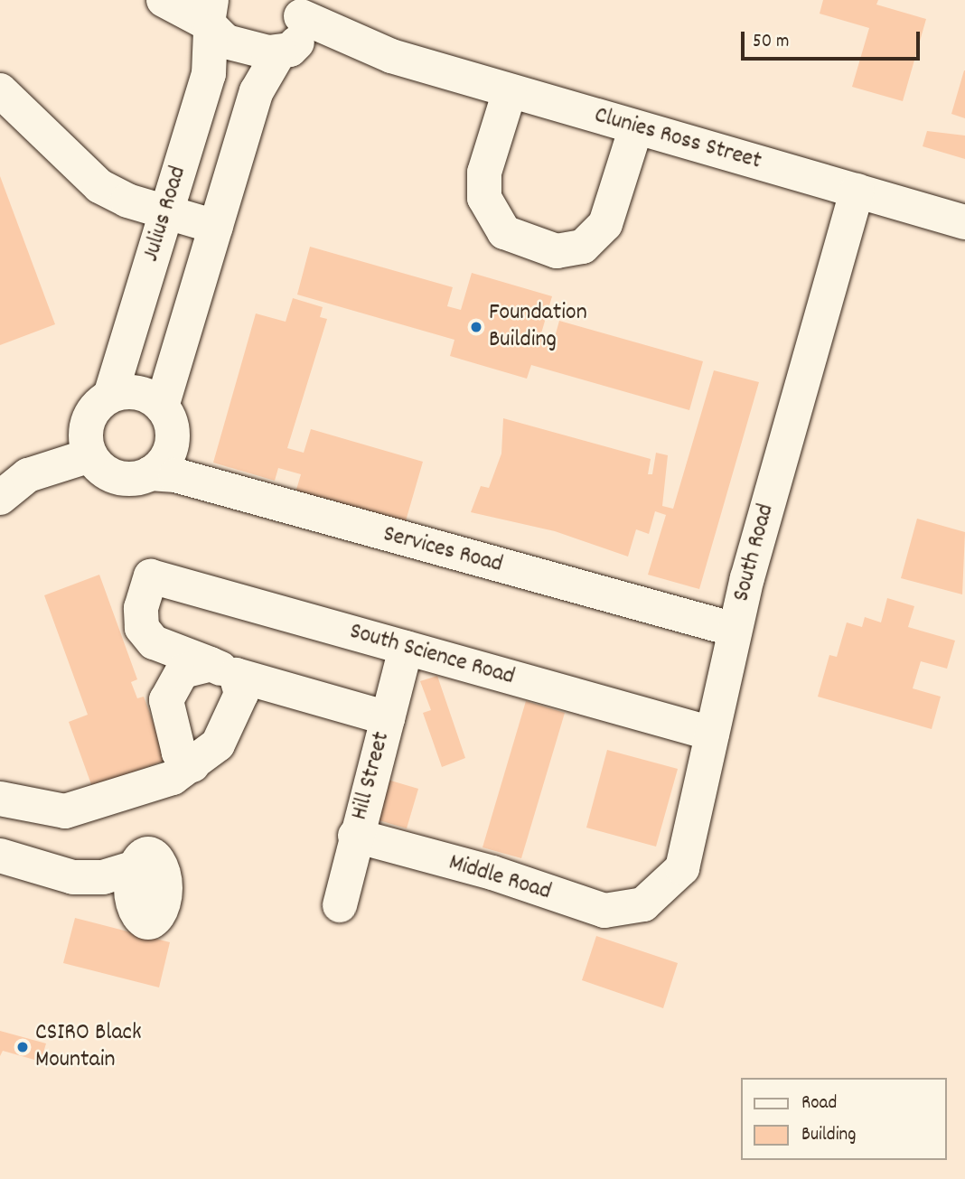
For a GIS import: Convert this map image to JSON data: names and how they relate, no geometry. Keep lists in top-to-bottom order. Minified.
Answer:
{"streets":{"street":["Clunies Ross Street","Julius Road","Services Road","South Road","South Science Road","Hill Street","Middle Road"]},"crossings":[["Clunies Ross Street","Julius Road"],["Clunies Ross Street","South Road"],["Julius Road","Services Road"],["Services Road","South Road"],["South Road","South Science Road"],["South Road","Middle Road"],["South Science Road","Hill Street"],["Hill Street","Middle Road"]],"places":["Foundation Building","CSIRO Black Mountain"],"legend":["Road","Building"],"scale_bar":"50 m"}
